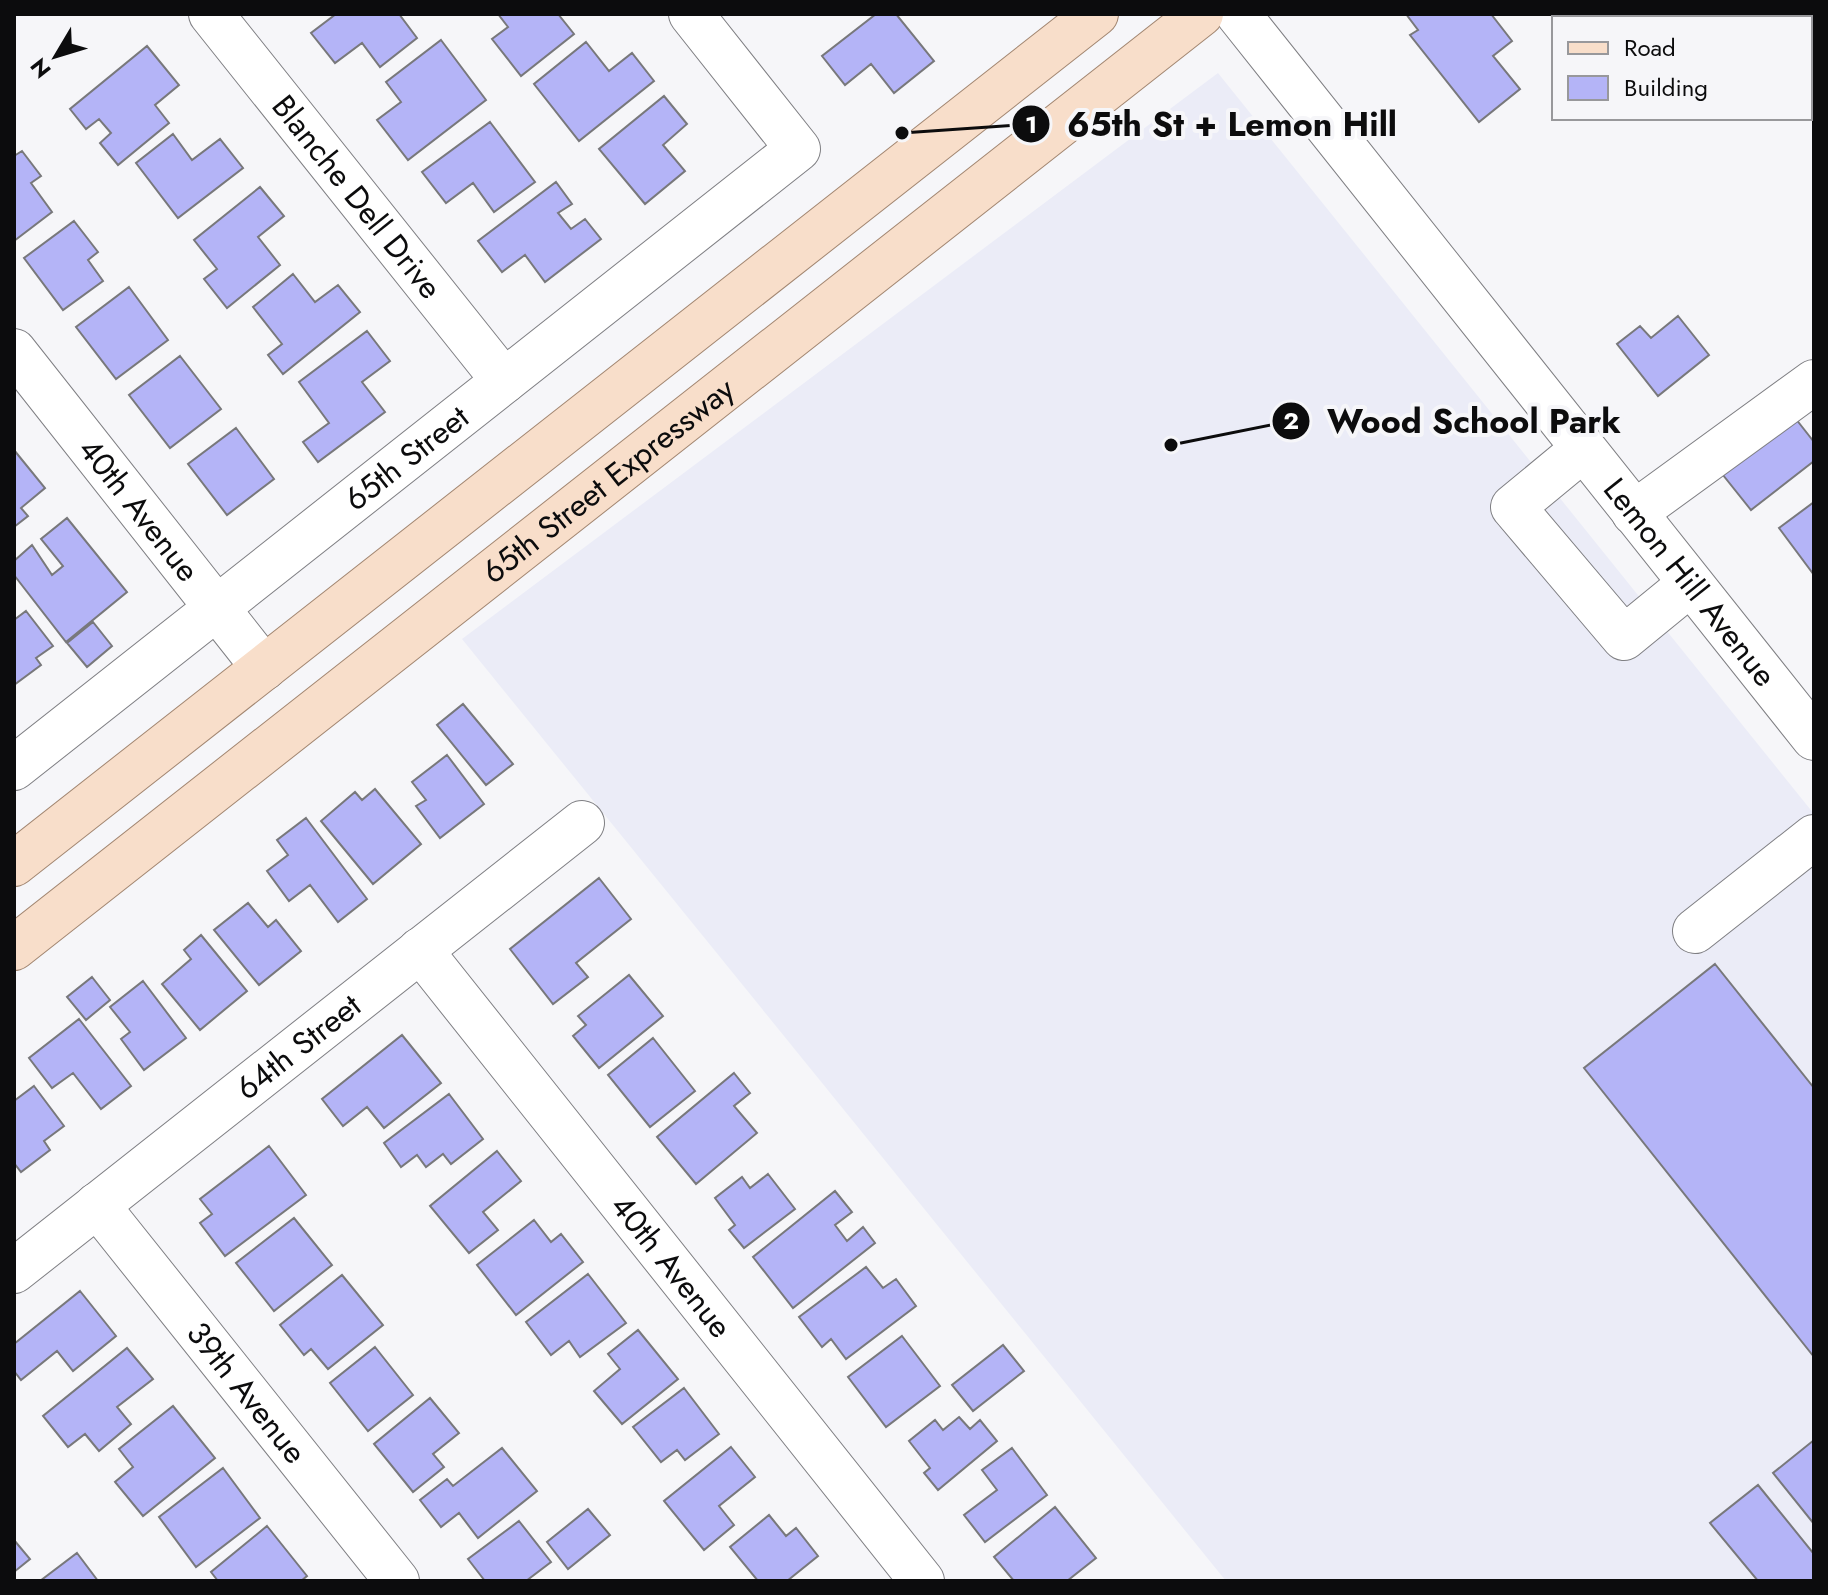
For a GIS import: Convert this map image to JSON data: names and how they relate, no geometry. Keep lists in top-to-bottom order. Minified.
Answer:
{"streets":{"main road":["65th Street Expressway"],"street":["Blanche Dell Drive","65th Street","40th Avenue","Lemon Hill Avenue","64th Street","39th Avenue"]},"crossings":[["Blanche Dell Drive","65th Street"],["65th Street","40th Avenue"],["65th Street Expressway","40th Avenue"],["40th Avenue","64th Street"],["64th Street","39th Avenue"]],"places":["65th St + Lemon Hill","Wood School Park"],"legend":["Road","Building"],"north":"bottom left"}
